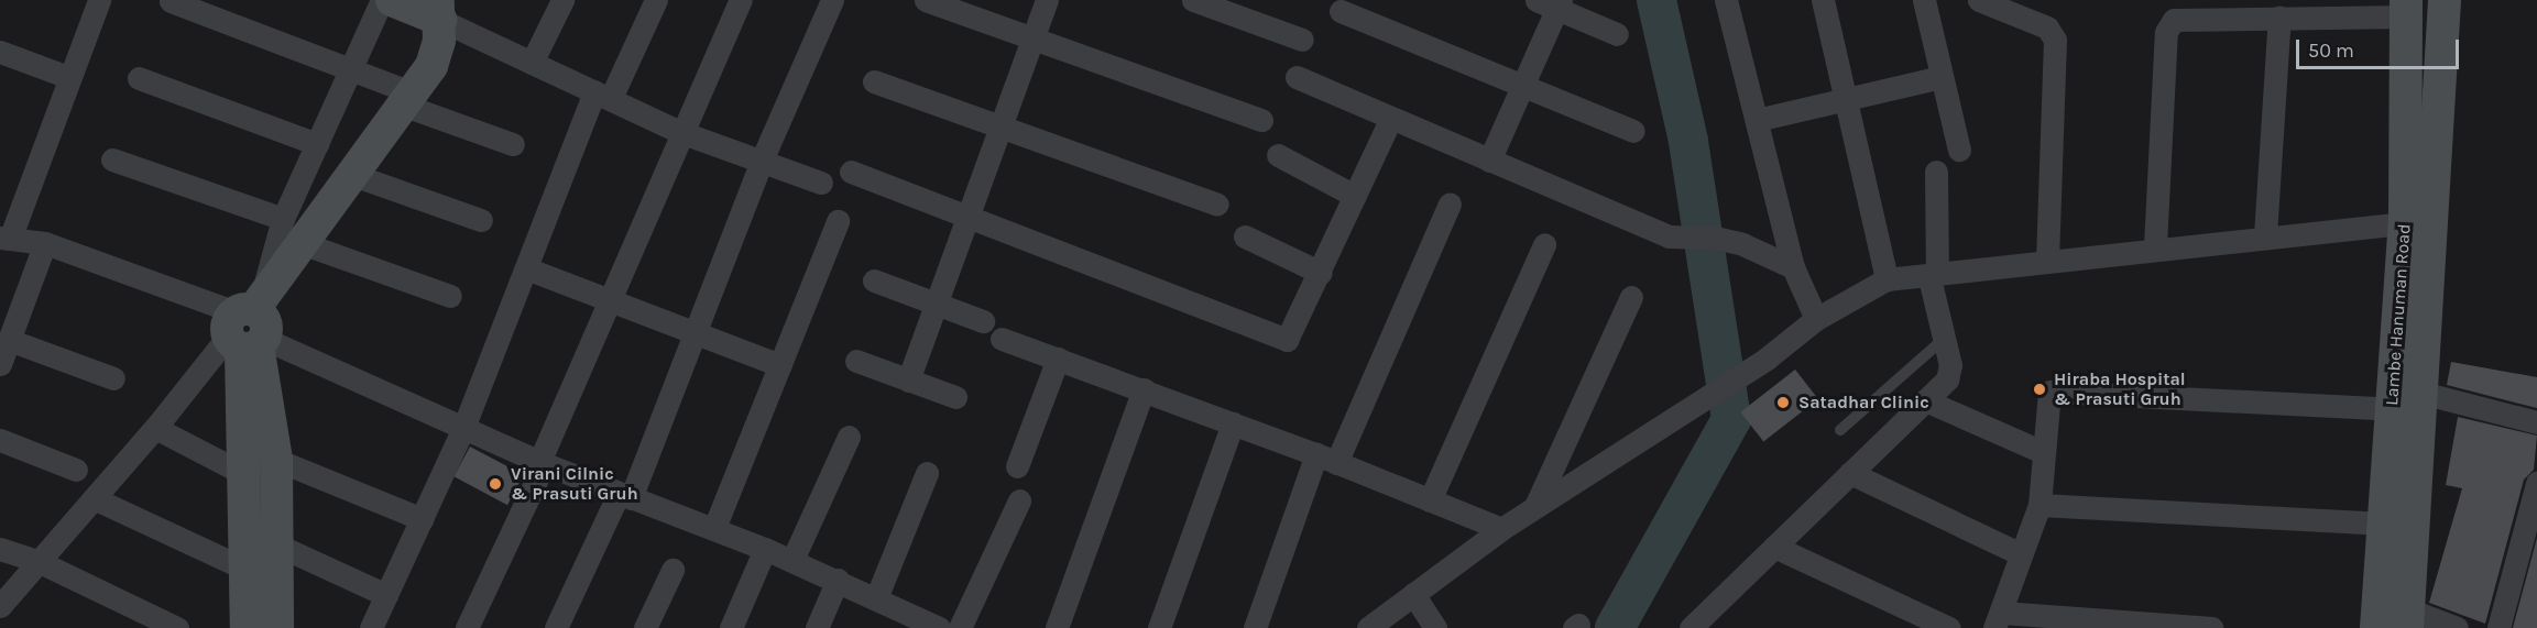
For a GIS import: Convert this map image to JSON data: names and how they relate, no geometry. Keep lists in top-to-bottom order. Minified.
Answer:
{"streets":{"street":["Lambe Hanuman Road"]},"places":["Hiraba Hospital & Prasuti Gruh","Satadhar Clinic","Virani Cilnic & Prasuti Gruh"],"scale_bar":"50 m"}
